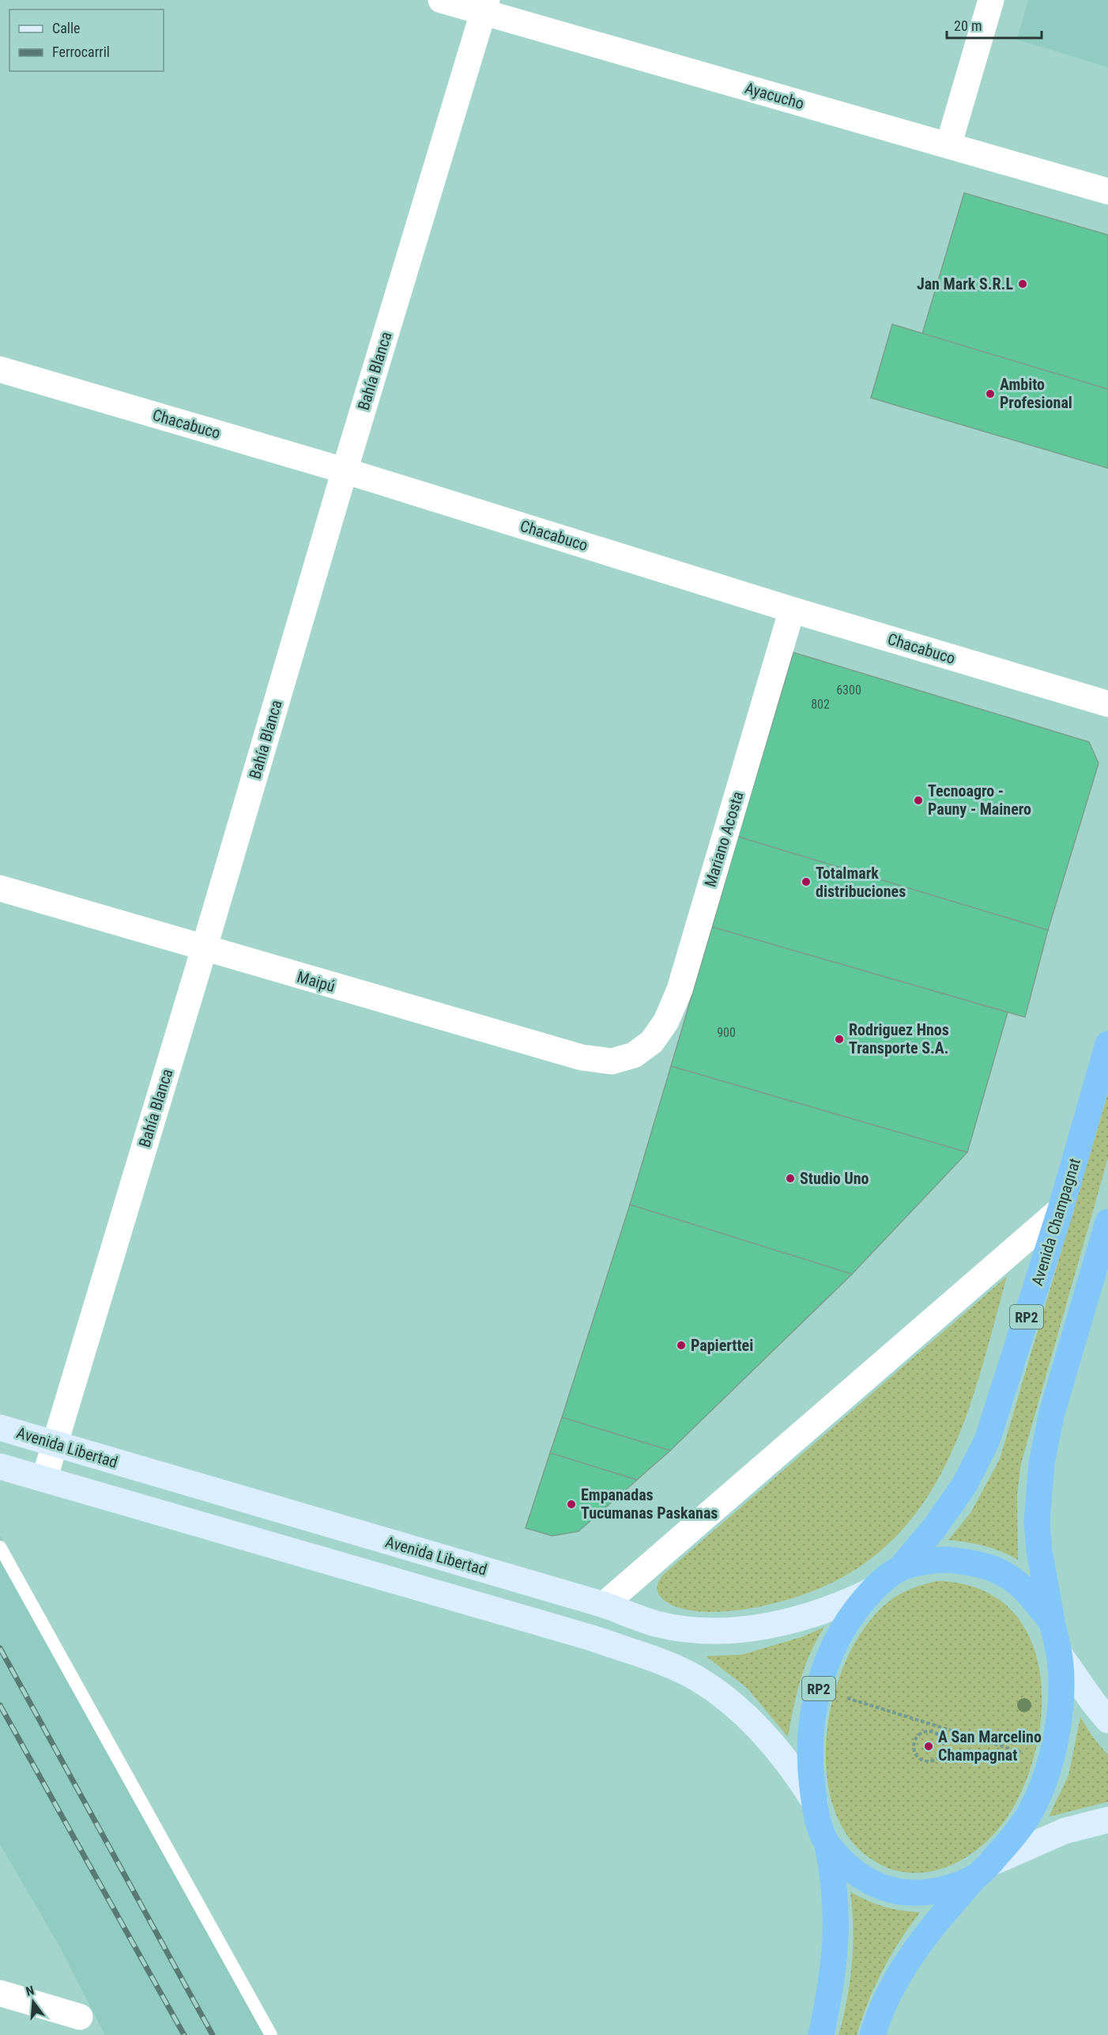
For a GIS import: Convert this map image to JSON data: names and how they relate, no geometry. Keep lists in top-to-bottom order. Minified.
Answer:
{"streets":{"highway":["Avenida Champagnat","RP2"],"main road":["Avenida Libertad"],"street":["Ayacucho","Bahía Blanca","Chacabuco","Mariano Acosta","Maipú"]},"crossings":[["Ayacucho","Bahía Blanca"],["Bahía Blanca","Chacabuco"],["Bahía Blanca","Maipú"],["Bahía Blanca","Avenida Libertad"],["Chacabuco","Mariano Acosta"],["Mariano Acosta","Maipú"],["Avenida Champagnat","RP2"],["RP2","Avenida Libertad"]],"places":["Jan Mark S.R.L","Ambito Profesional","Tecnoagro - Pauny - Mainero","Totalmark distribuciones","Rodriguez Hnos Transporte S.A.","Studio Uno","Papierttei","Empanadas Tucumanas Paskanas","A San Marcelino Champagnat"],"house_numbers":["6300","802","900"],"legend":["Calle","Ferrocarril"],"scale_bar":"20 m","north":"top"}
